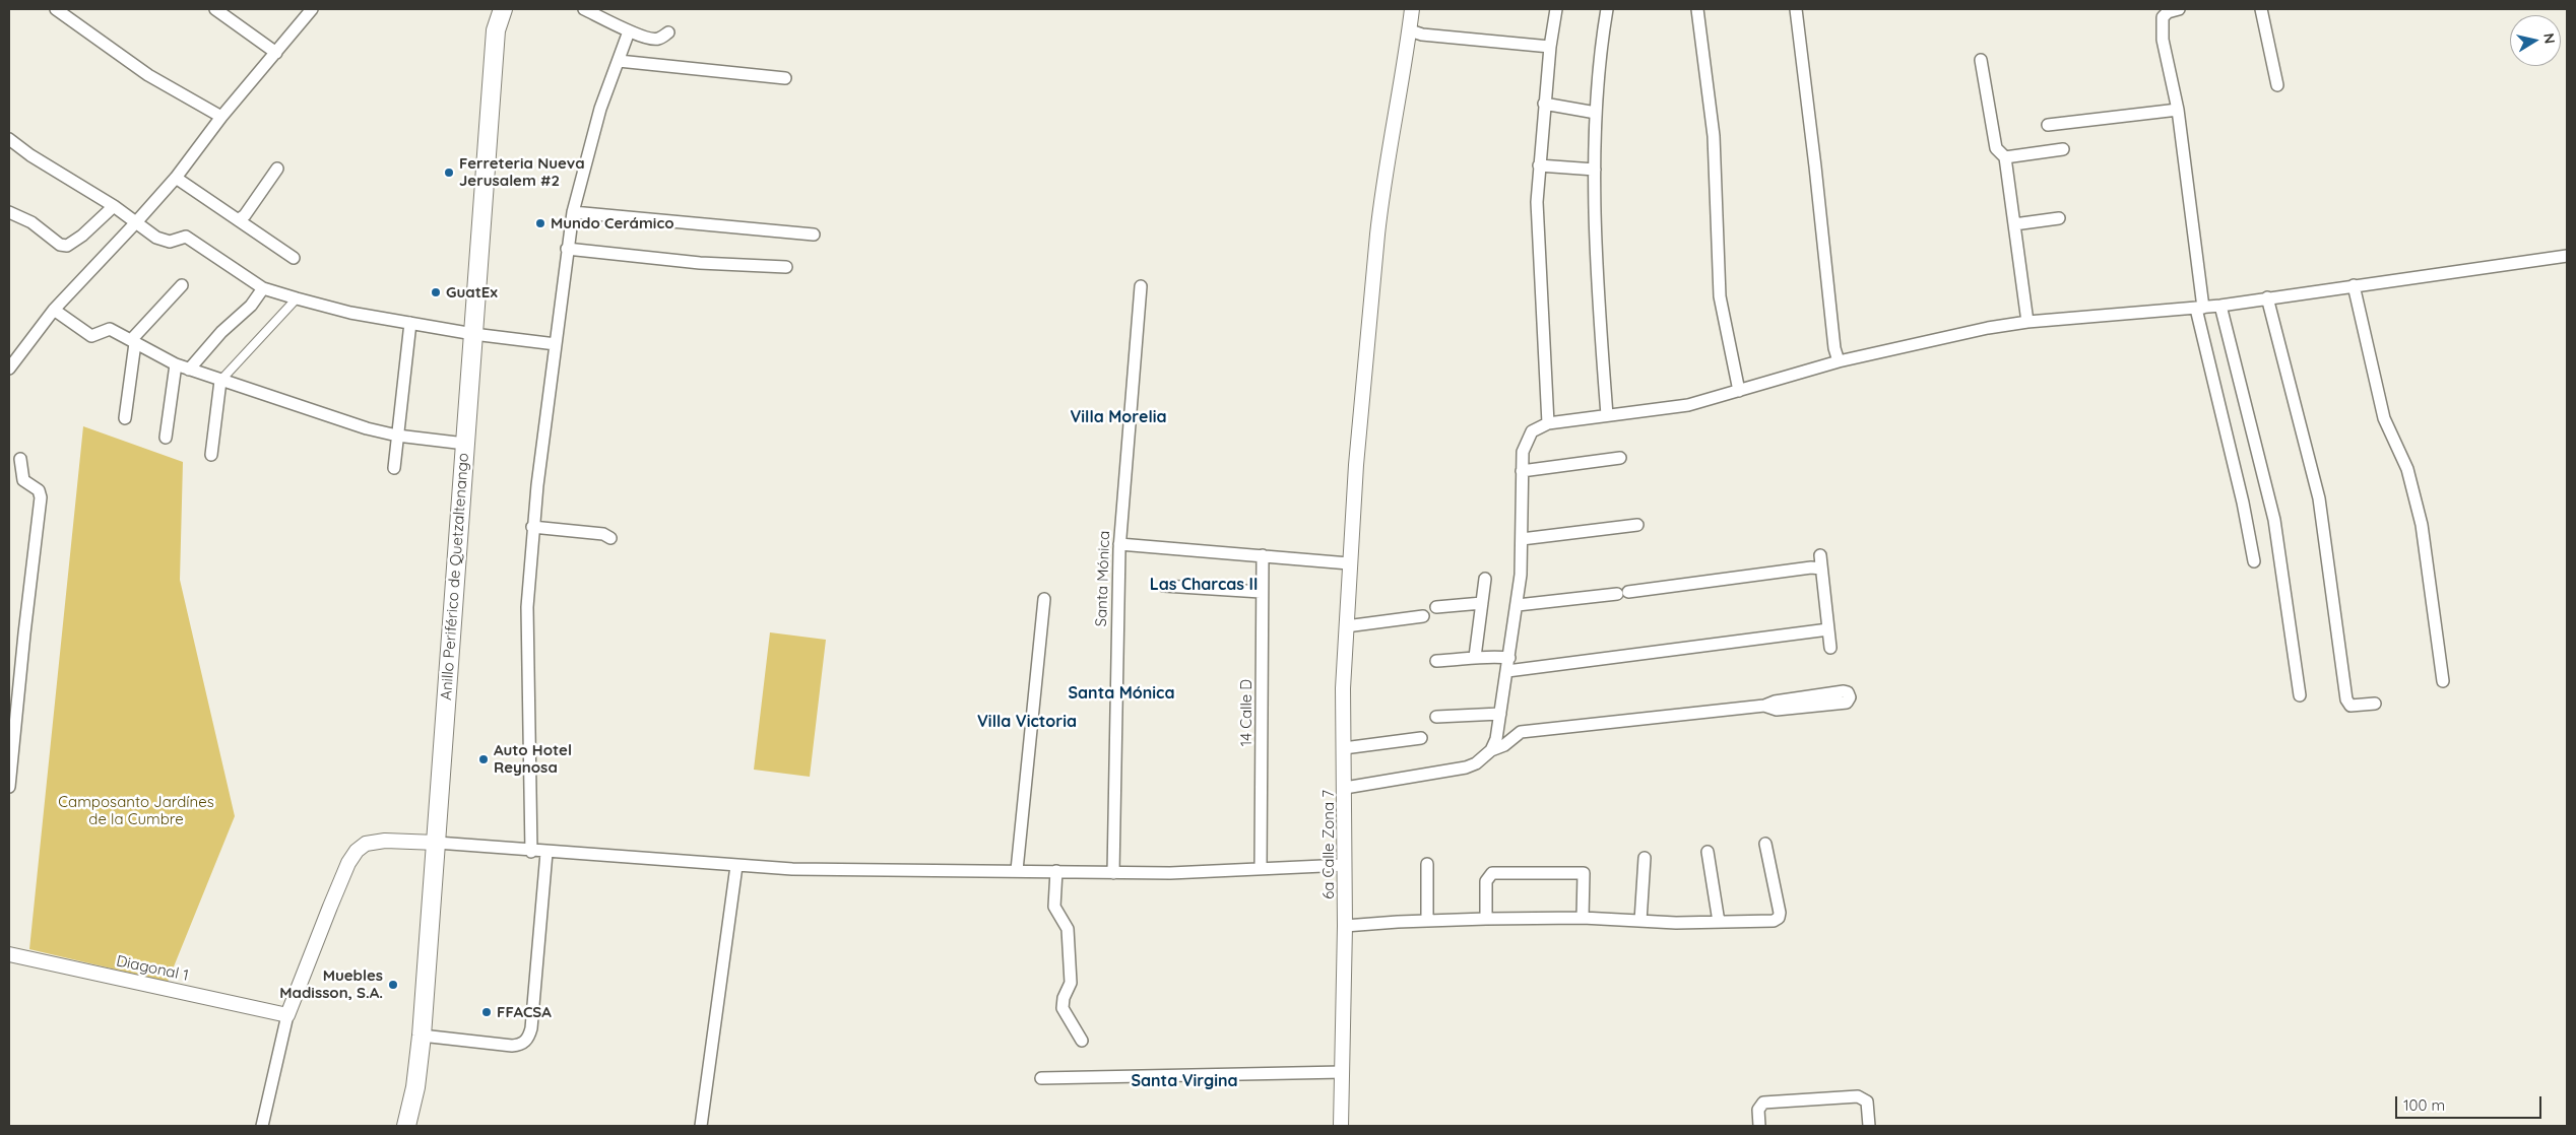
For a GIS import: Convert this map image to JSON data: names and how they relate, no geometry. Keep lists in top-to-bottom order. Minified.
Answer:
{"streets":{"highway":["Anillo Periférico de Quetzaltenango"],"street":["Santa Mónica","14 Calle D","6a Calle Zona 7","Diagonal 1"]},"districts":["Villa Morelia","Las Charcas II","Santa Mónica","Villa Victoria","Santa Virgina"],"parks":["Camposanto Jardínes de la Cumbre"],"places":["Ferreteria Nueva Jerusalem #2","Mundo Cerámico","GuatEx","Auto Hotel Reynosa","Muebles Madisson, S.A.","FFACSA"],"scale_bar":"100 m","north":"right"}
